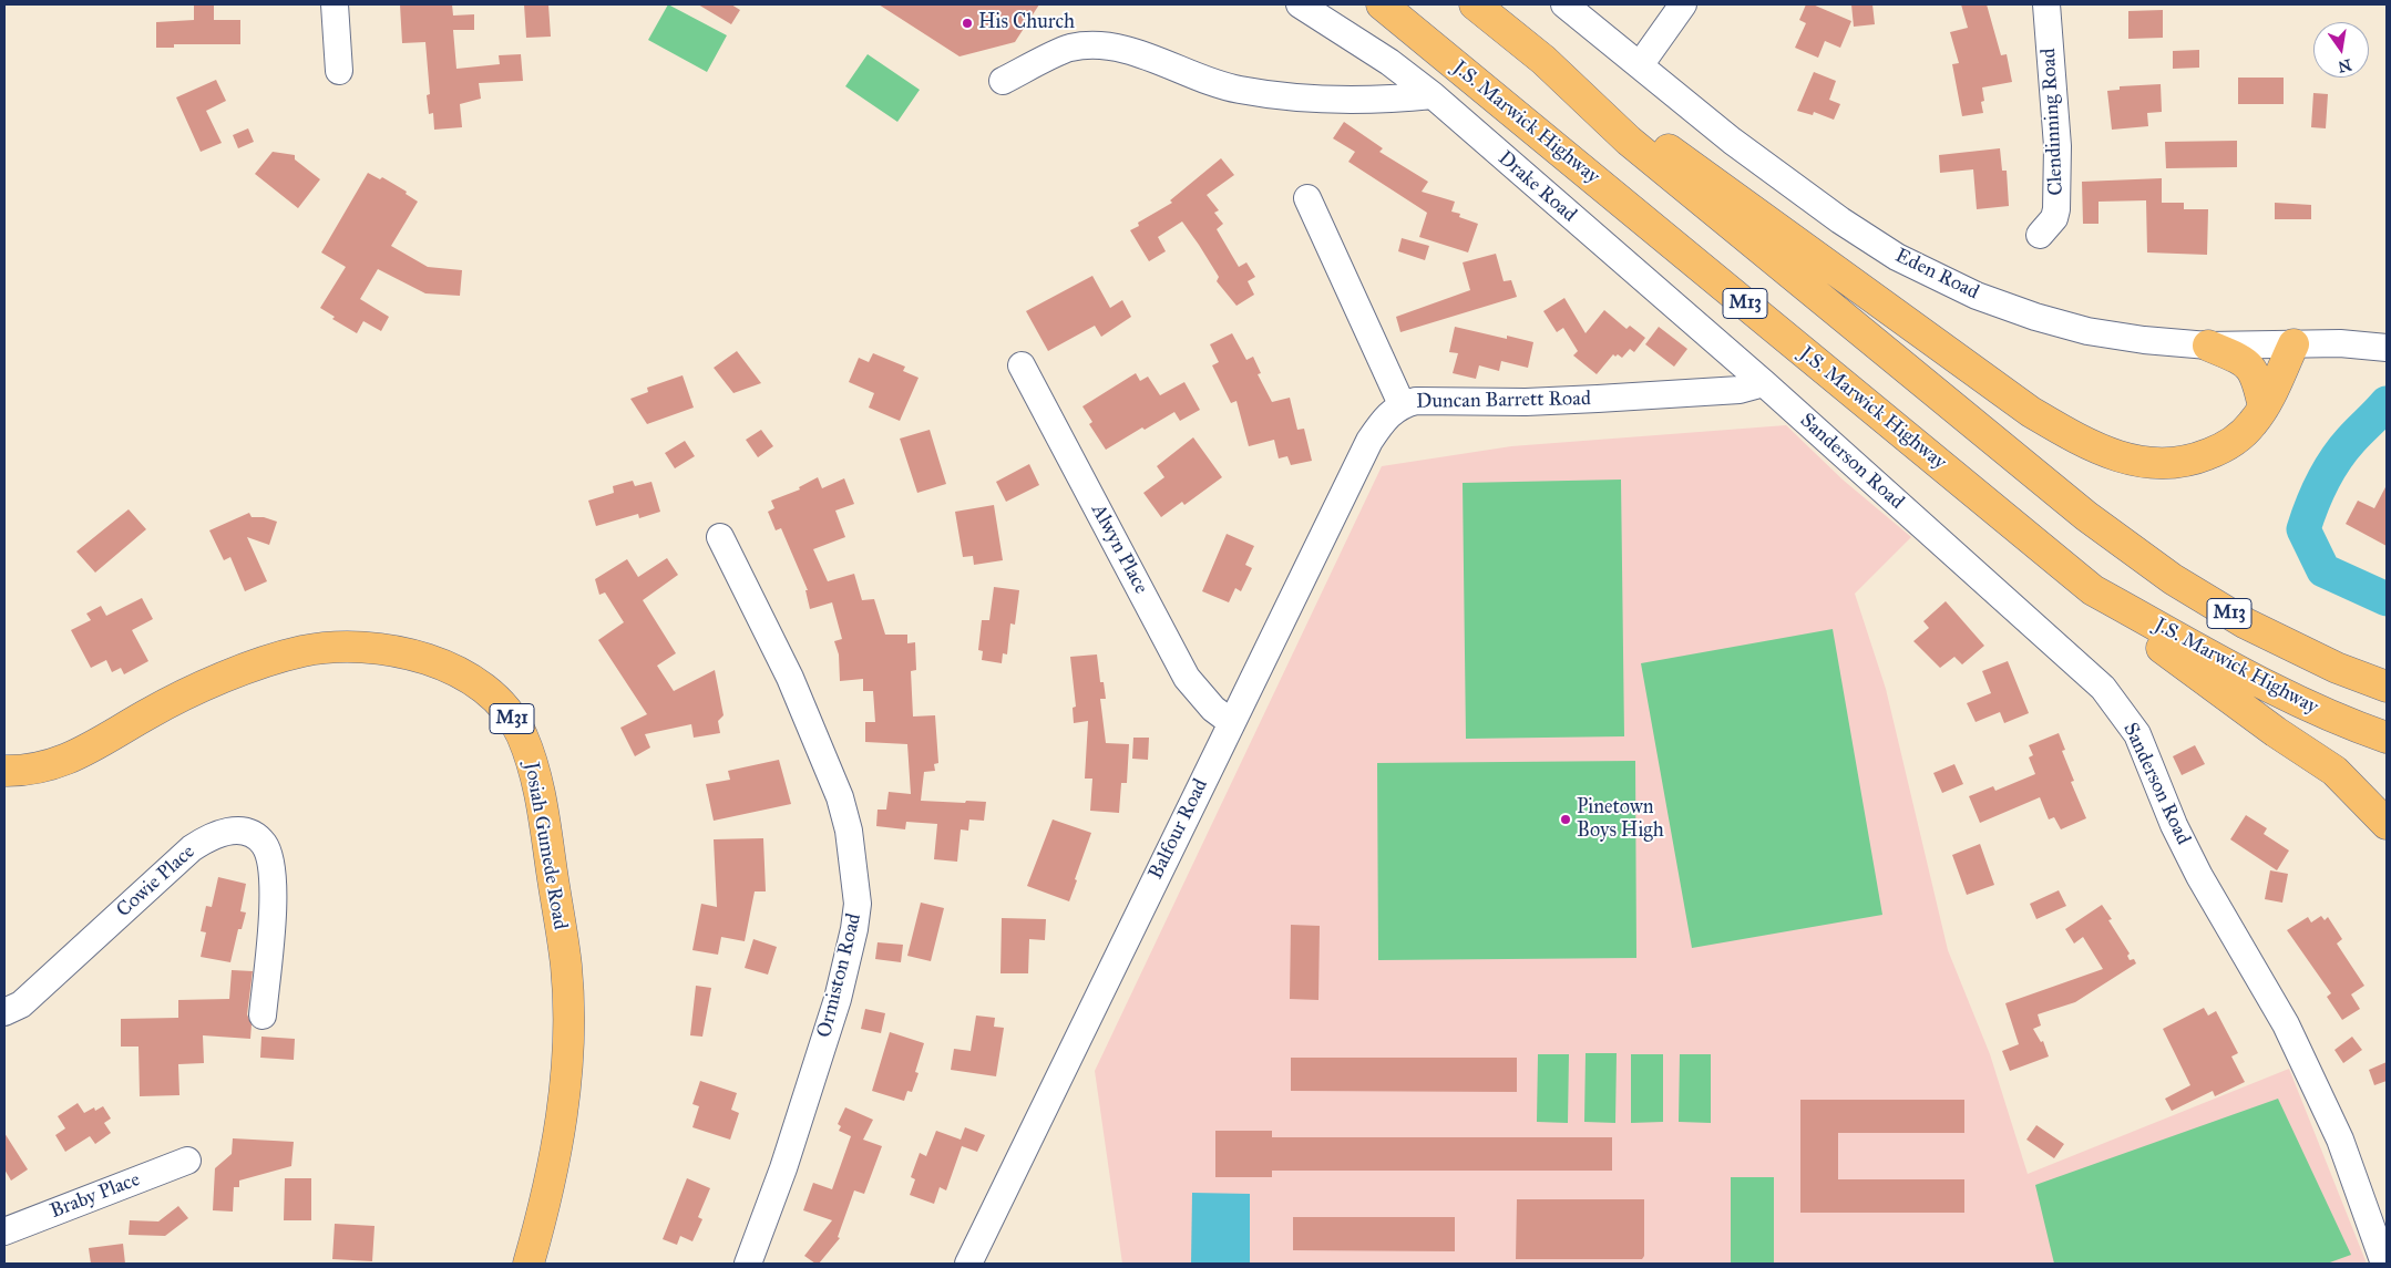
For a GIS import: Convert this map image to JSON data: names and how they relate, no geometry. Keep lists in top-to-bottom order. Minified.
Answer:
{"streets":{"main road":["J.S. Marwick Highway","M13","M31","Josiah Gumede Road"],"street":["Clendinning Road","Drake Road","Eden Road","Duncan Barrett Road","Sanderson Road","Alwyn Place","Balfour Road","Cowie Place","Ormiston Road","Braby Place"]},"crossings":[["Drake Road","Duncan Barrett Road"],["Drake Road","Sanderson Road"],["Duncan Barrett Road","Sanderson Road"],["Duncan Barrett Road","Balfour Road"],["Alwyn Place","Balfour Road"]],"places":["His Church","Pinetown Boys High"],"north":"bottom"}
